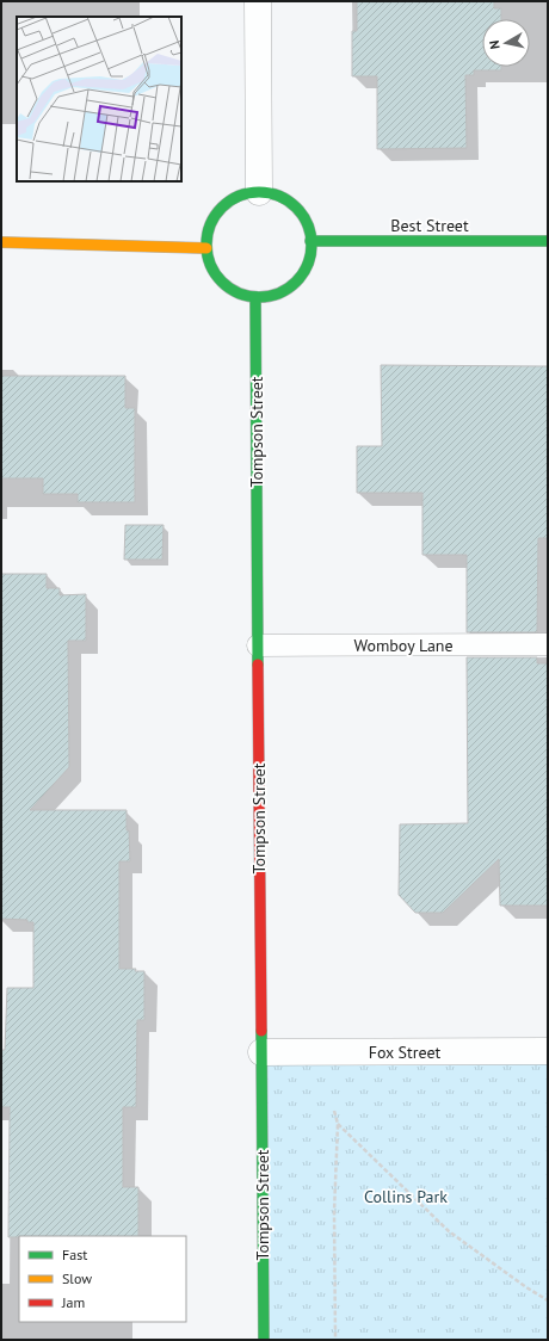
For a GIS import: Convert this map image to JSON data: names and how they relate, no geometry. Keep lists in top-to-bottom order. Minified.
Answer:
{"streets":{"street":["Best Street","Tompson Street","Fox Street"],"lane":["Womboy Lane"]},"crossings":[["Best Street","Tompson Street"],["Tompson Street","Womboy Lane"],["Tompson Street","Fox Street"]],"parks":["Collins Park"],"legend":["Fast","Slow","Jam"],"north":"left"}
